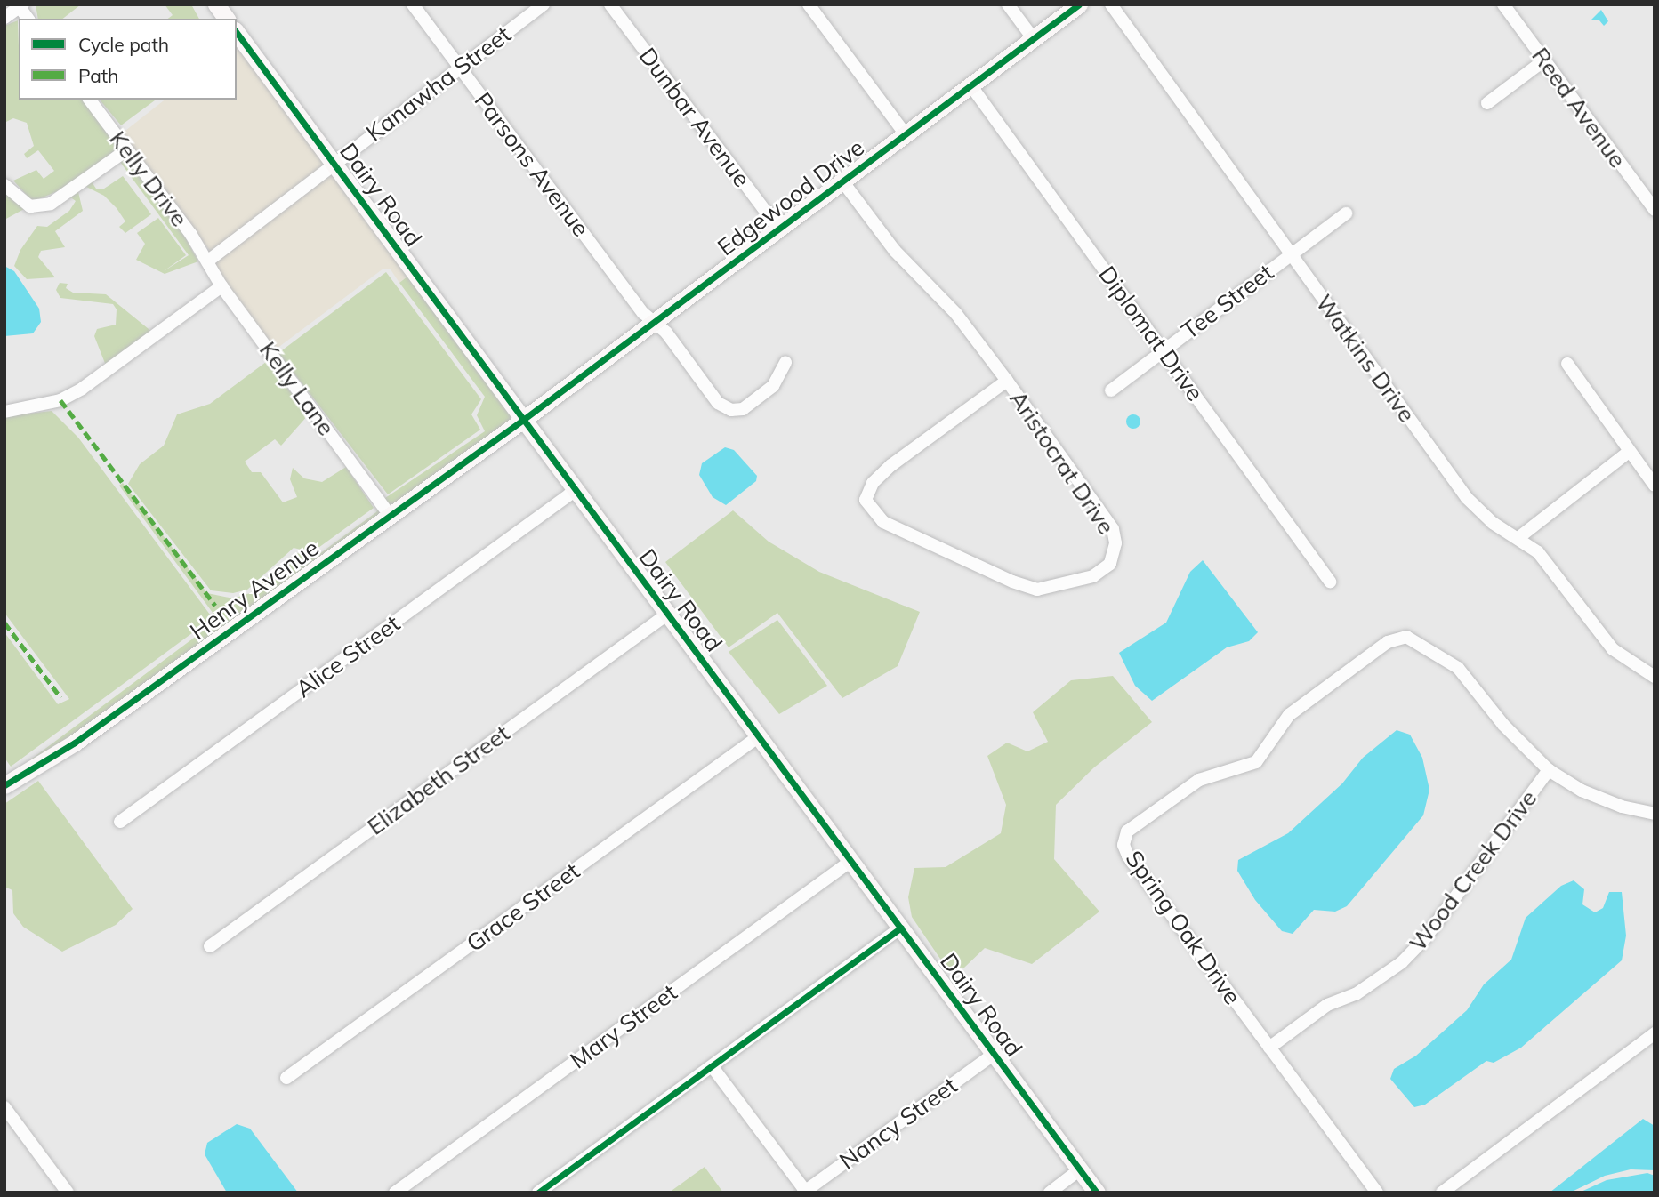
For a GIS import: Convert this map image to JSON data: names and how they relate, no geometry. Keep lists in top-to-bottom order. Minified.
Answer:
{"streets":{"street":["Kanawha Street","Reed Avenue","Dunbar Avenue","Parsons Avenue","Kelly Drive","Dairy Road","Edgewood Drive","Tee Street","Diplomat Drive","Watkins Drive","Kelly Lane","Aristocrat Drive","Henry Avenue","Alice Street","Elizabeth Street","Wood Creek Drive","Grace Street","Spring Oak Drive","Mary Street","Nancy Street"]},"crossings":[["Kanawha Street","Parsons Avenue"],["Kanawha Street","Kelly Drive"],["Kanawha Street","Dairy Road"],["Kanawha Street","Kelly Lane"],["Dunbar Avenue","Edgewood Drive"],["Parsons Avenue","Edgewood Drive"],["Kelly Drive","Kelly Lane"],["Dairy Road","Edgewood Drive"],["Dairy Road","Henry Avenue"],["Dairy Road","Alice Street"],["Dairy Road","Elizabeth Street"],["Dairy Road","Grace Street"],["Dairy Road","Mary Street"],["Dairy Road","Nancy Street"],["Edgewood Drive","Diplomat Drive"],["Edgewood Drive","Aristocrat Drive"],["Edgewood Drive","Henry Avenue"],["Tee Street","Diplomat Drive"],["Tee Street","Watkins Drive"],["Kelly Lane","Henry Avenue"],["Wood Creek Drive","Spring Oak Drive"]],"legend":["Cycle path","Path"]}
